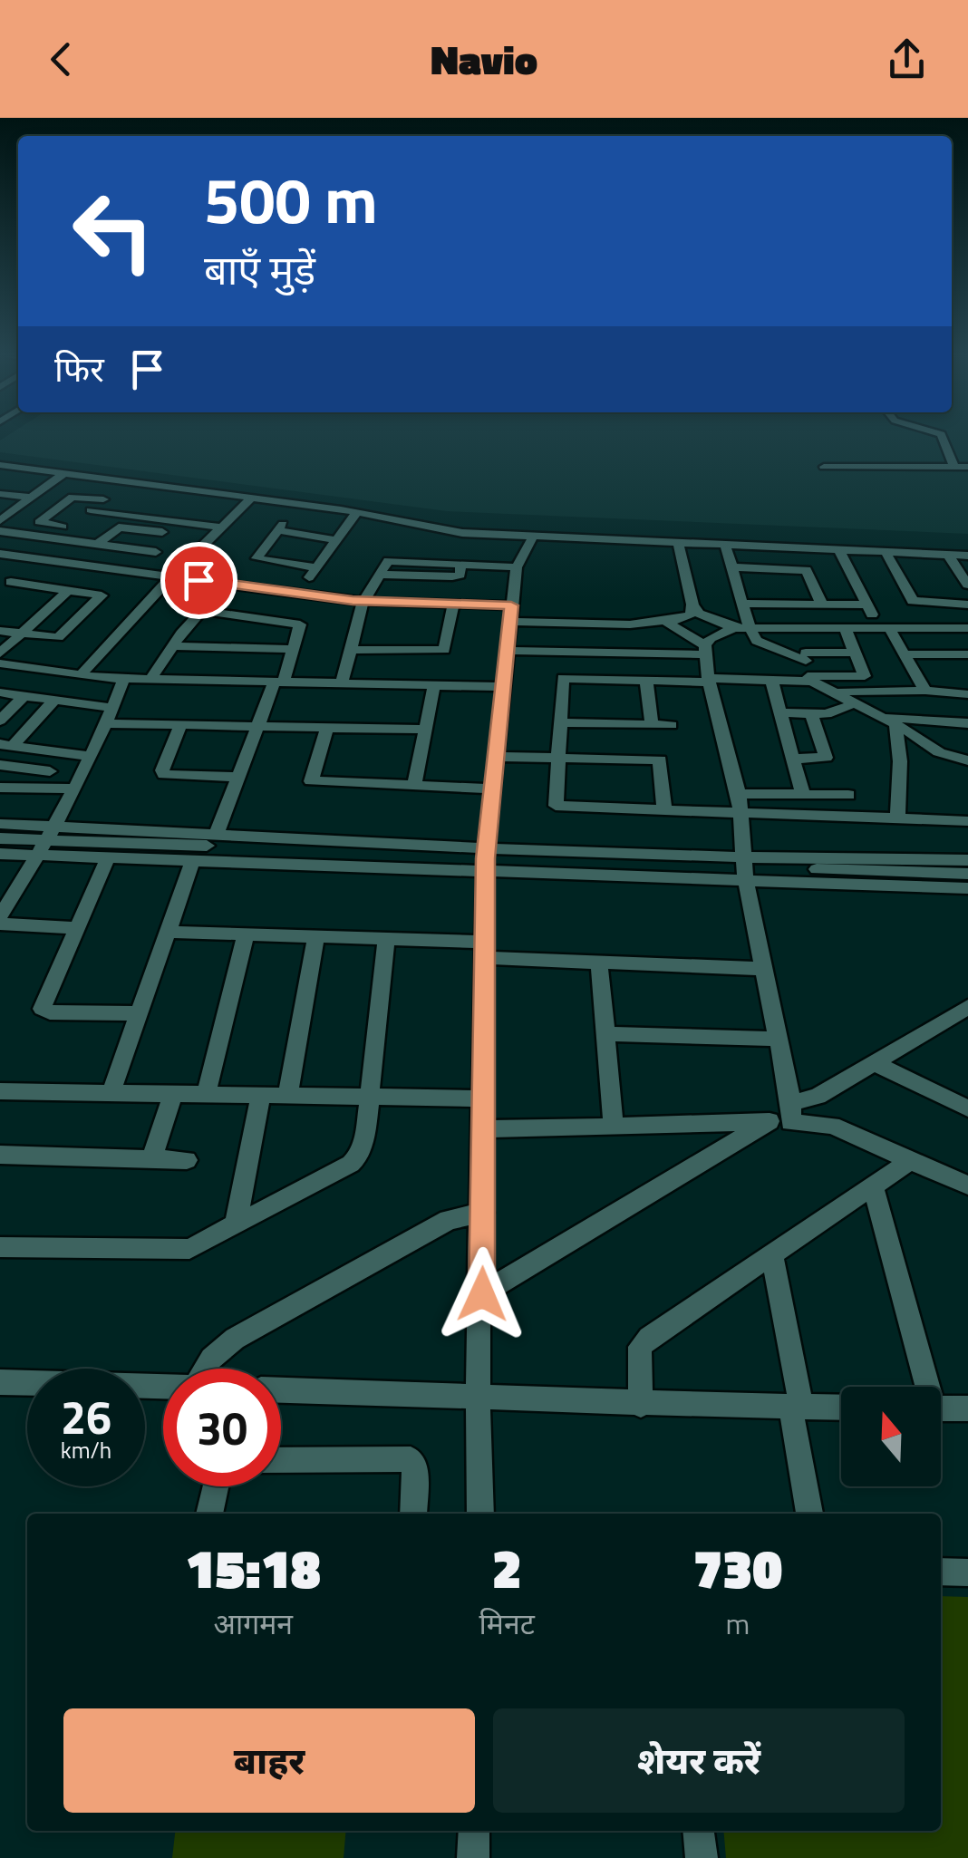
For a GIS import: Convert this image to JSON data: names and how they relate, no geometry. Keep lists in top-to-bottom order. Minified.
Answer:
{"north":"top","page":{"header":"Navio","turn":["500 m","बाएँ मुड़ें"],"then":"फिर","speed":"26 km/h","limit":"30","eta":["15:18","आगमन","2","मिनट","730","m"],"buttons":["बाहर","शेयर करें"]}}
